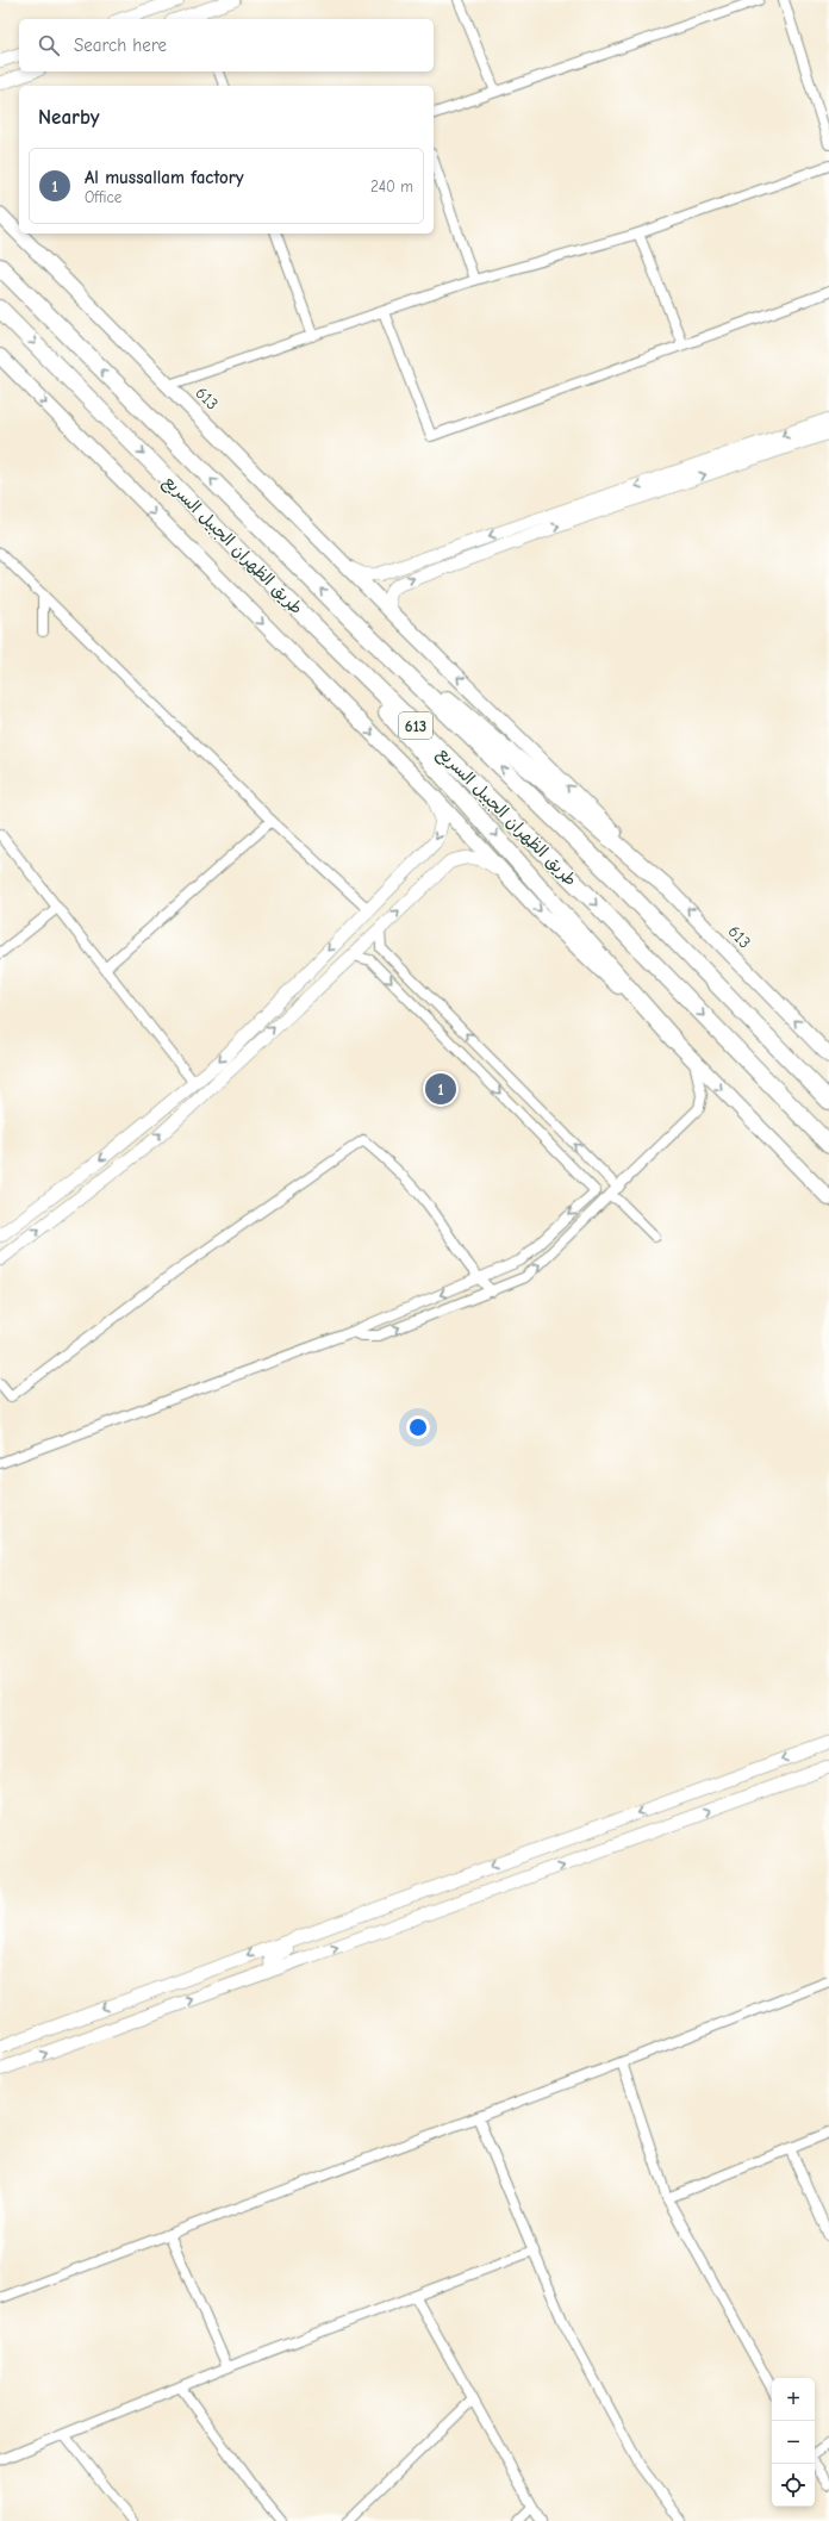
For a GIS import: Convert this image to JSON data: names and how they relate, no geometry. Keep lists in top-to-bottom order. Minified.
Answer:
{"streets":{"highway":["613","طريق الظهران الجبيل السريع"]},"page":{"search":"Search here","heading":"Nearby","list":[{"mark":"1","name":"Al mussallam factory","note":"Office","value":"240 m"}],"pins":"1","map_buttons":["+","−"]}}
